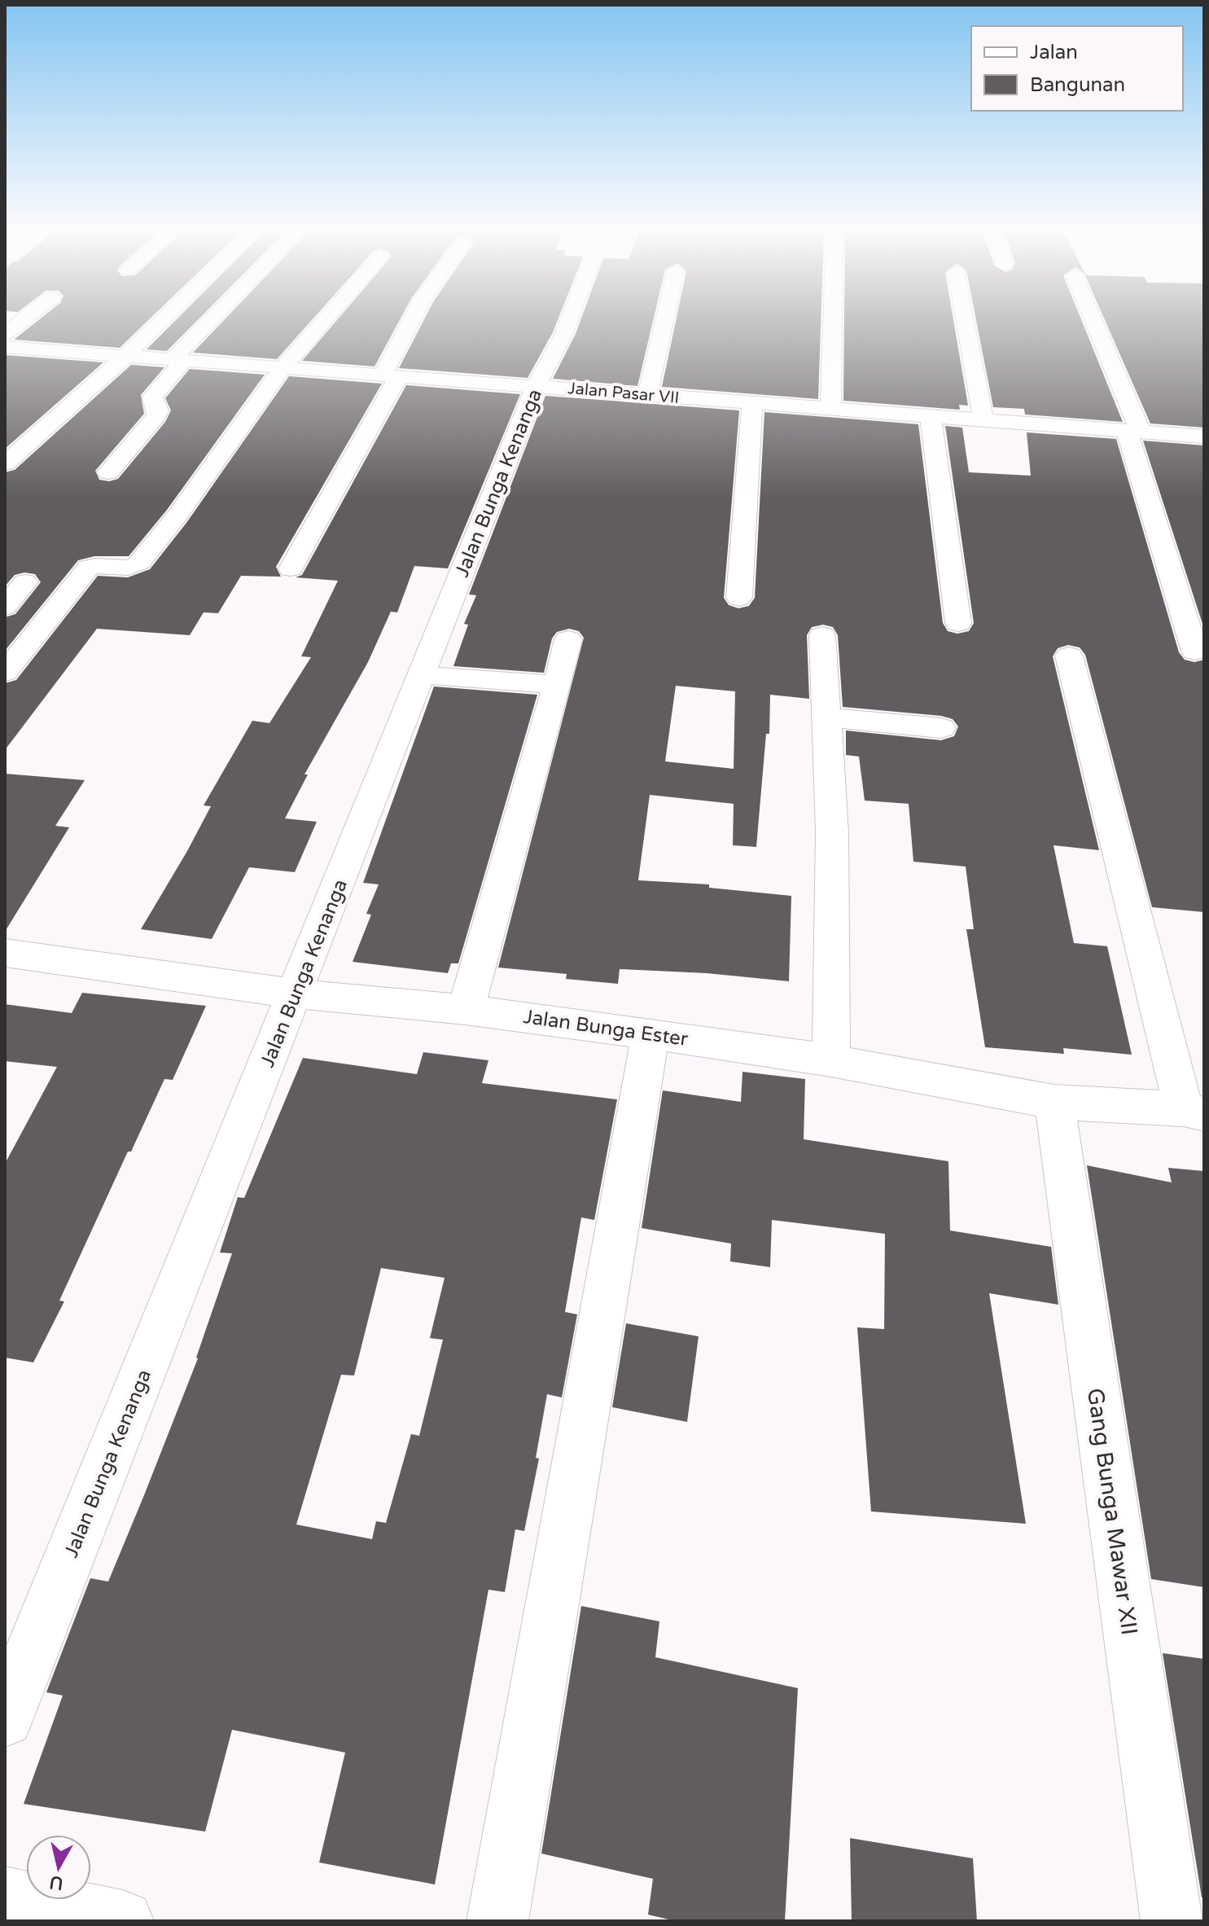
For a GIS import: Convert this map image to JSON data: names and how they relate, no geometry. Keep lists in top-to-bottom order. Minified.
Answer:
{"streets":{"street":["Jalan Pasar VII","Jalan Bunga Kenanga","Jalan Bunga Ester","Gang Bunga Mawar XII"]},"crossings":[["Jalan Pasar VII","Jalan Bunga Kenanga"],["Jalan Bunga Kenanga","Jalan Bunga Ester"],["Jalan Bunga Ester","Gang Bunga Mawar XII"]],"legend":["Jalan","Bangunan"],"north":"bottom"}
